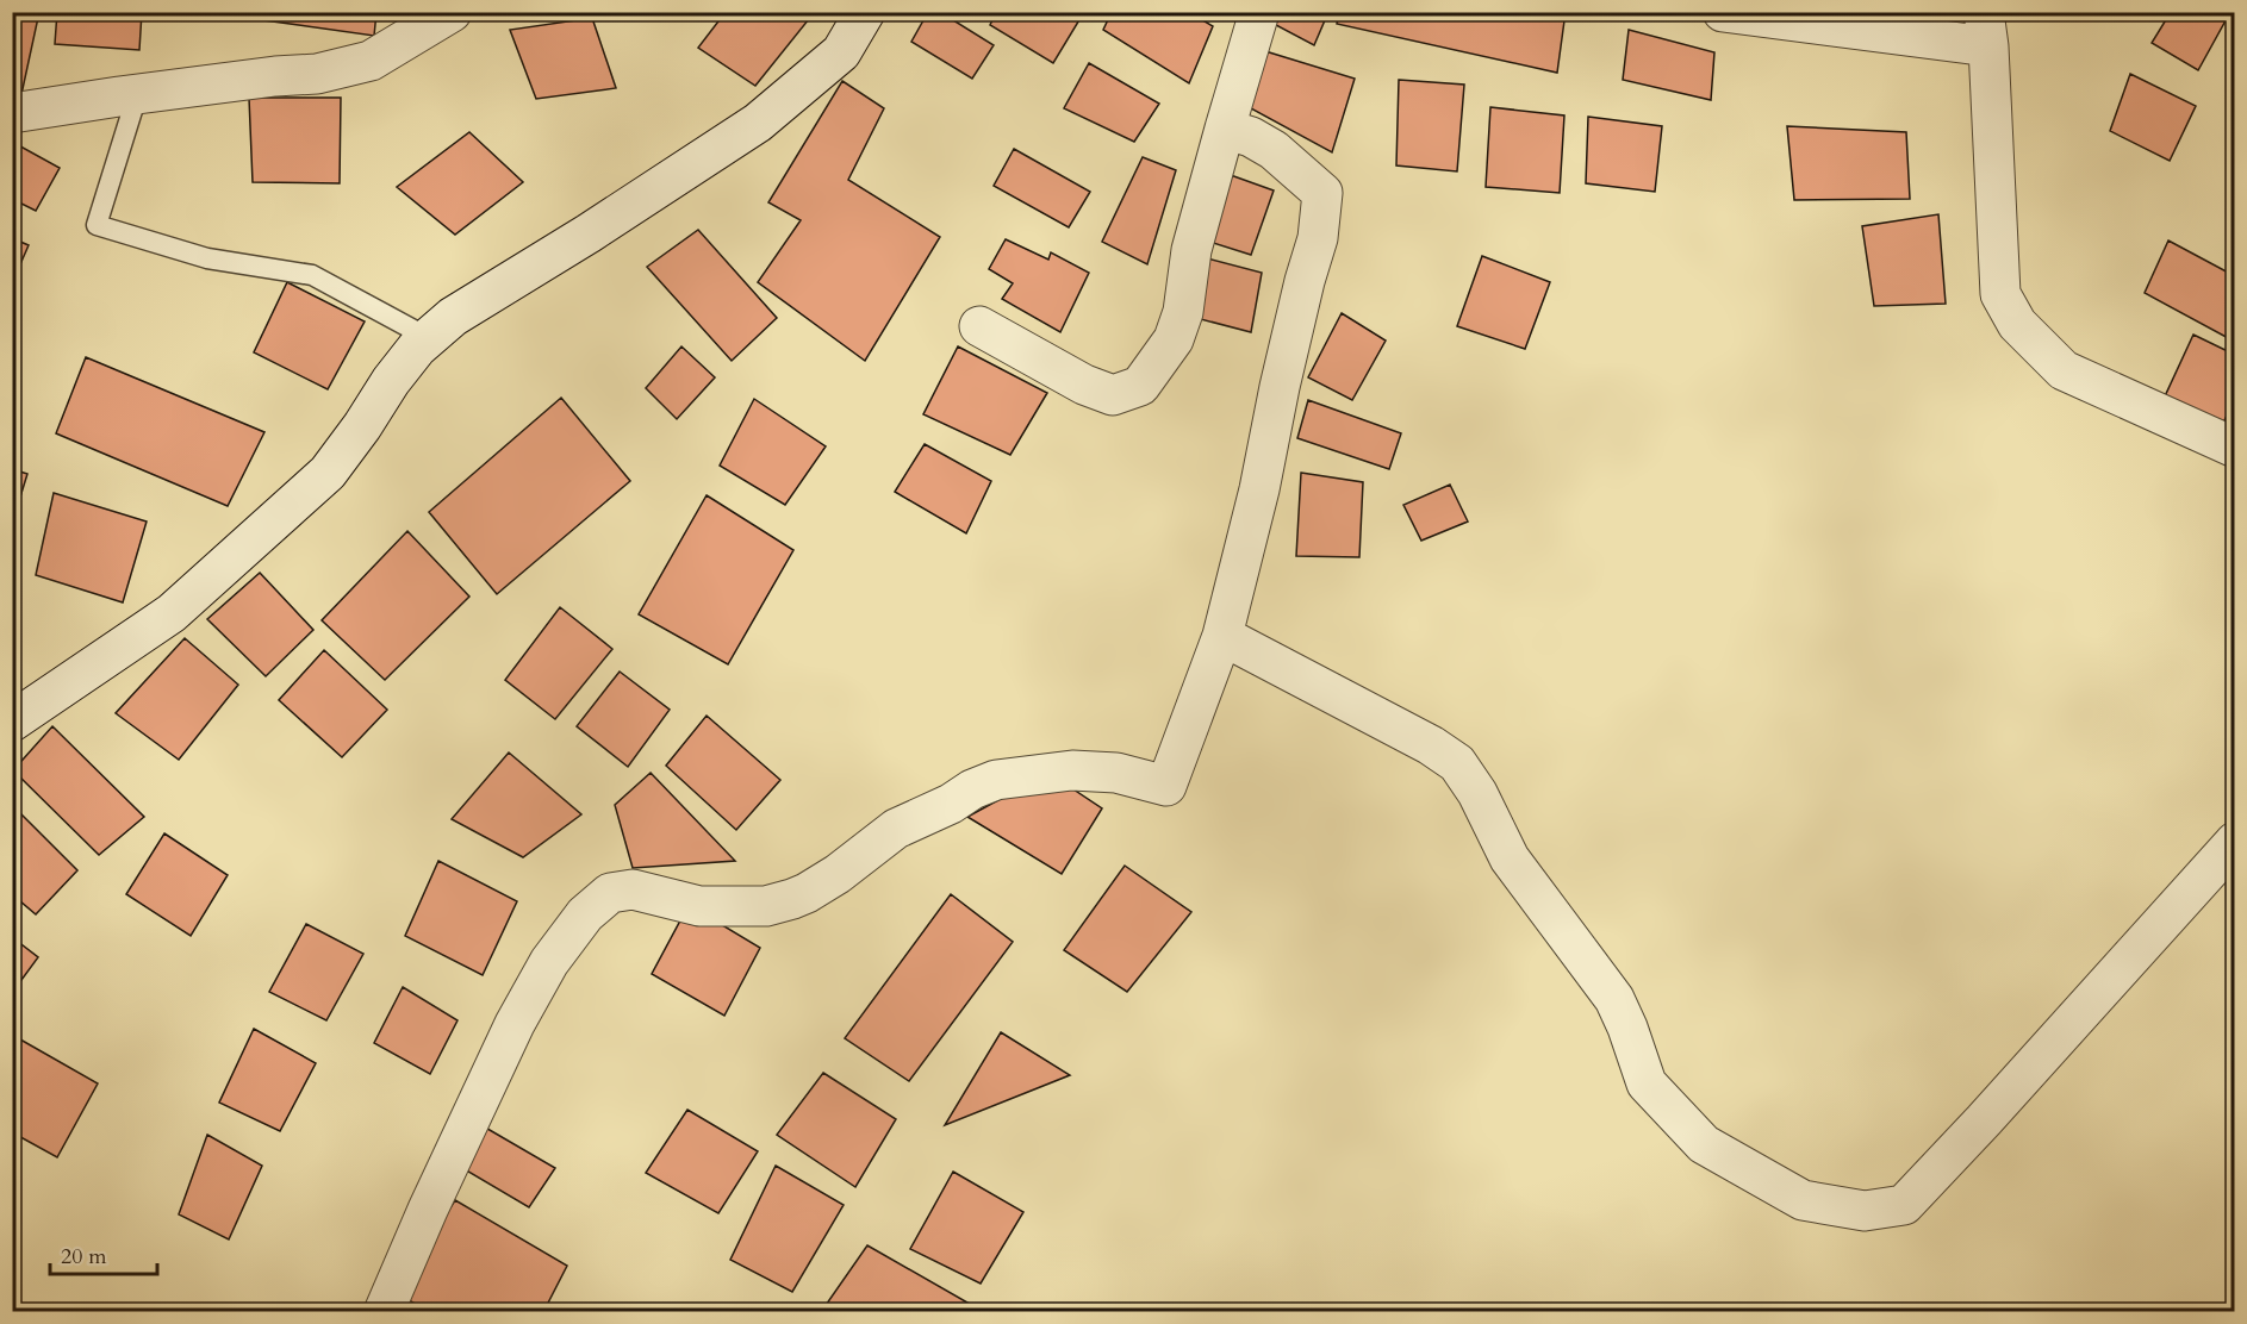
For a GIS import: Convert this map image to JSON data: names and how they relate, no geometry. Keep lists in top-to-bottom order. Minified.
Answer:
{"scale_bar":"20 m"}
